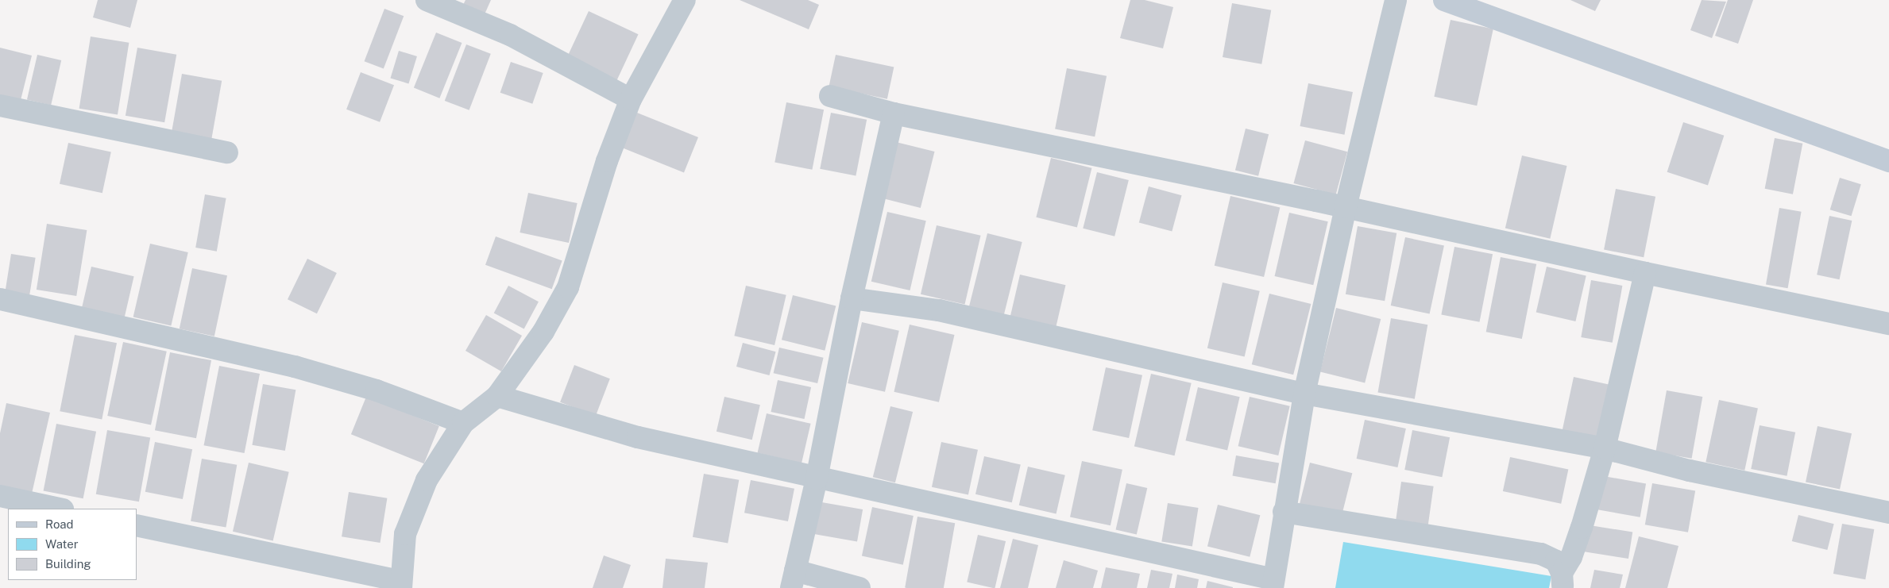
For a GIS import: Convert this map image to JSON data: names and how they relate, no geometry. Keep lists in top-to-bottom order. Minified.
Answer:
{"legend":["Road","Water","Building"]}
